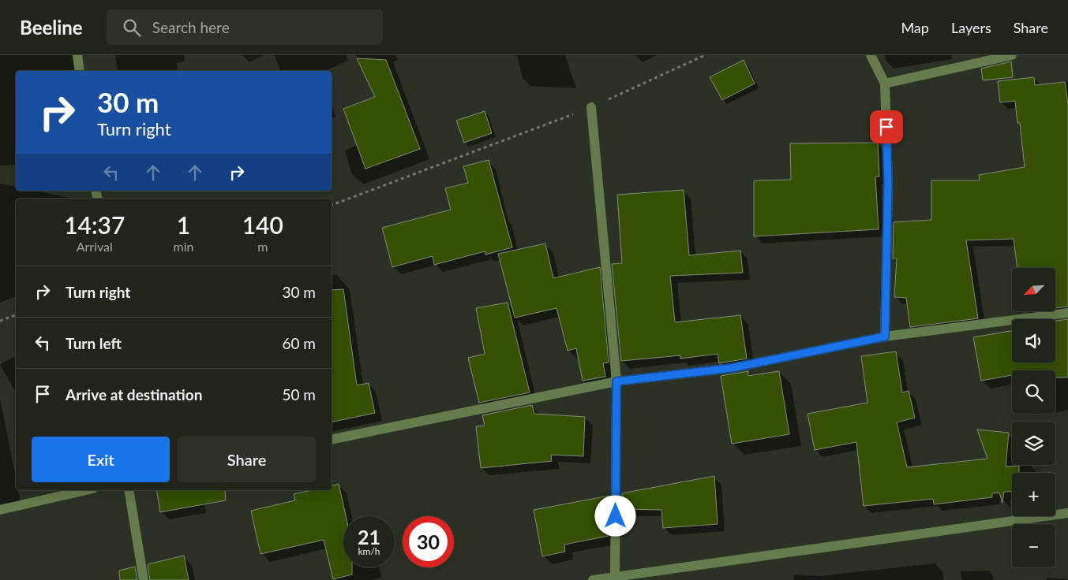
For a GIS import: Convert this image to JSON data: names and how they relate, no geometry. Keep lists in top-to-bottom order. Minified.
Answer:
{"north":"bottom left","page":{"header":"Beeline","search":"Search here","nav":["Map","Layers","Share"],"turn":["30 m","Turn right"],"eta":["14:37","Arrival","1","min","140","m"],"list":[{"name":"Turn right","value":"30 m"},{"name":"Turn left","value":"60 m"},{"name":"Arrive at destination","value":"50 m"}],"map_buttons":["+","−"],"buttons":["Exit","Share"],"speed":"21 km/h","limit":"30"}}
